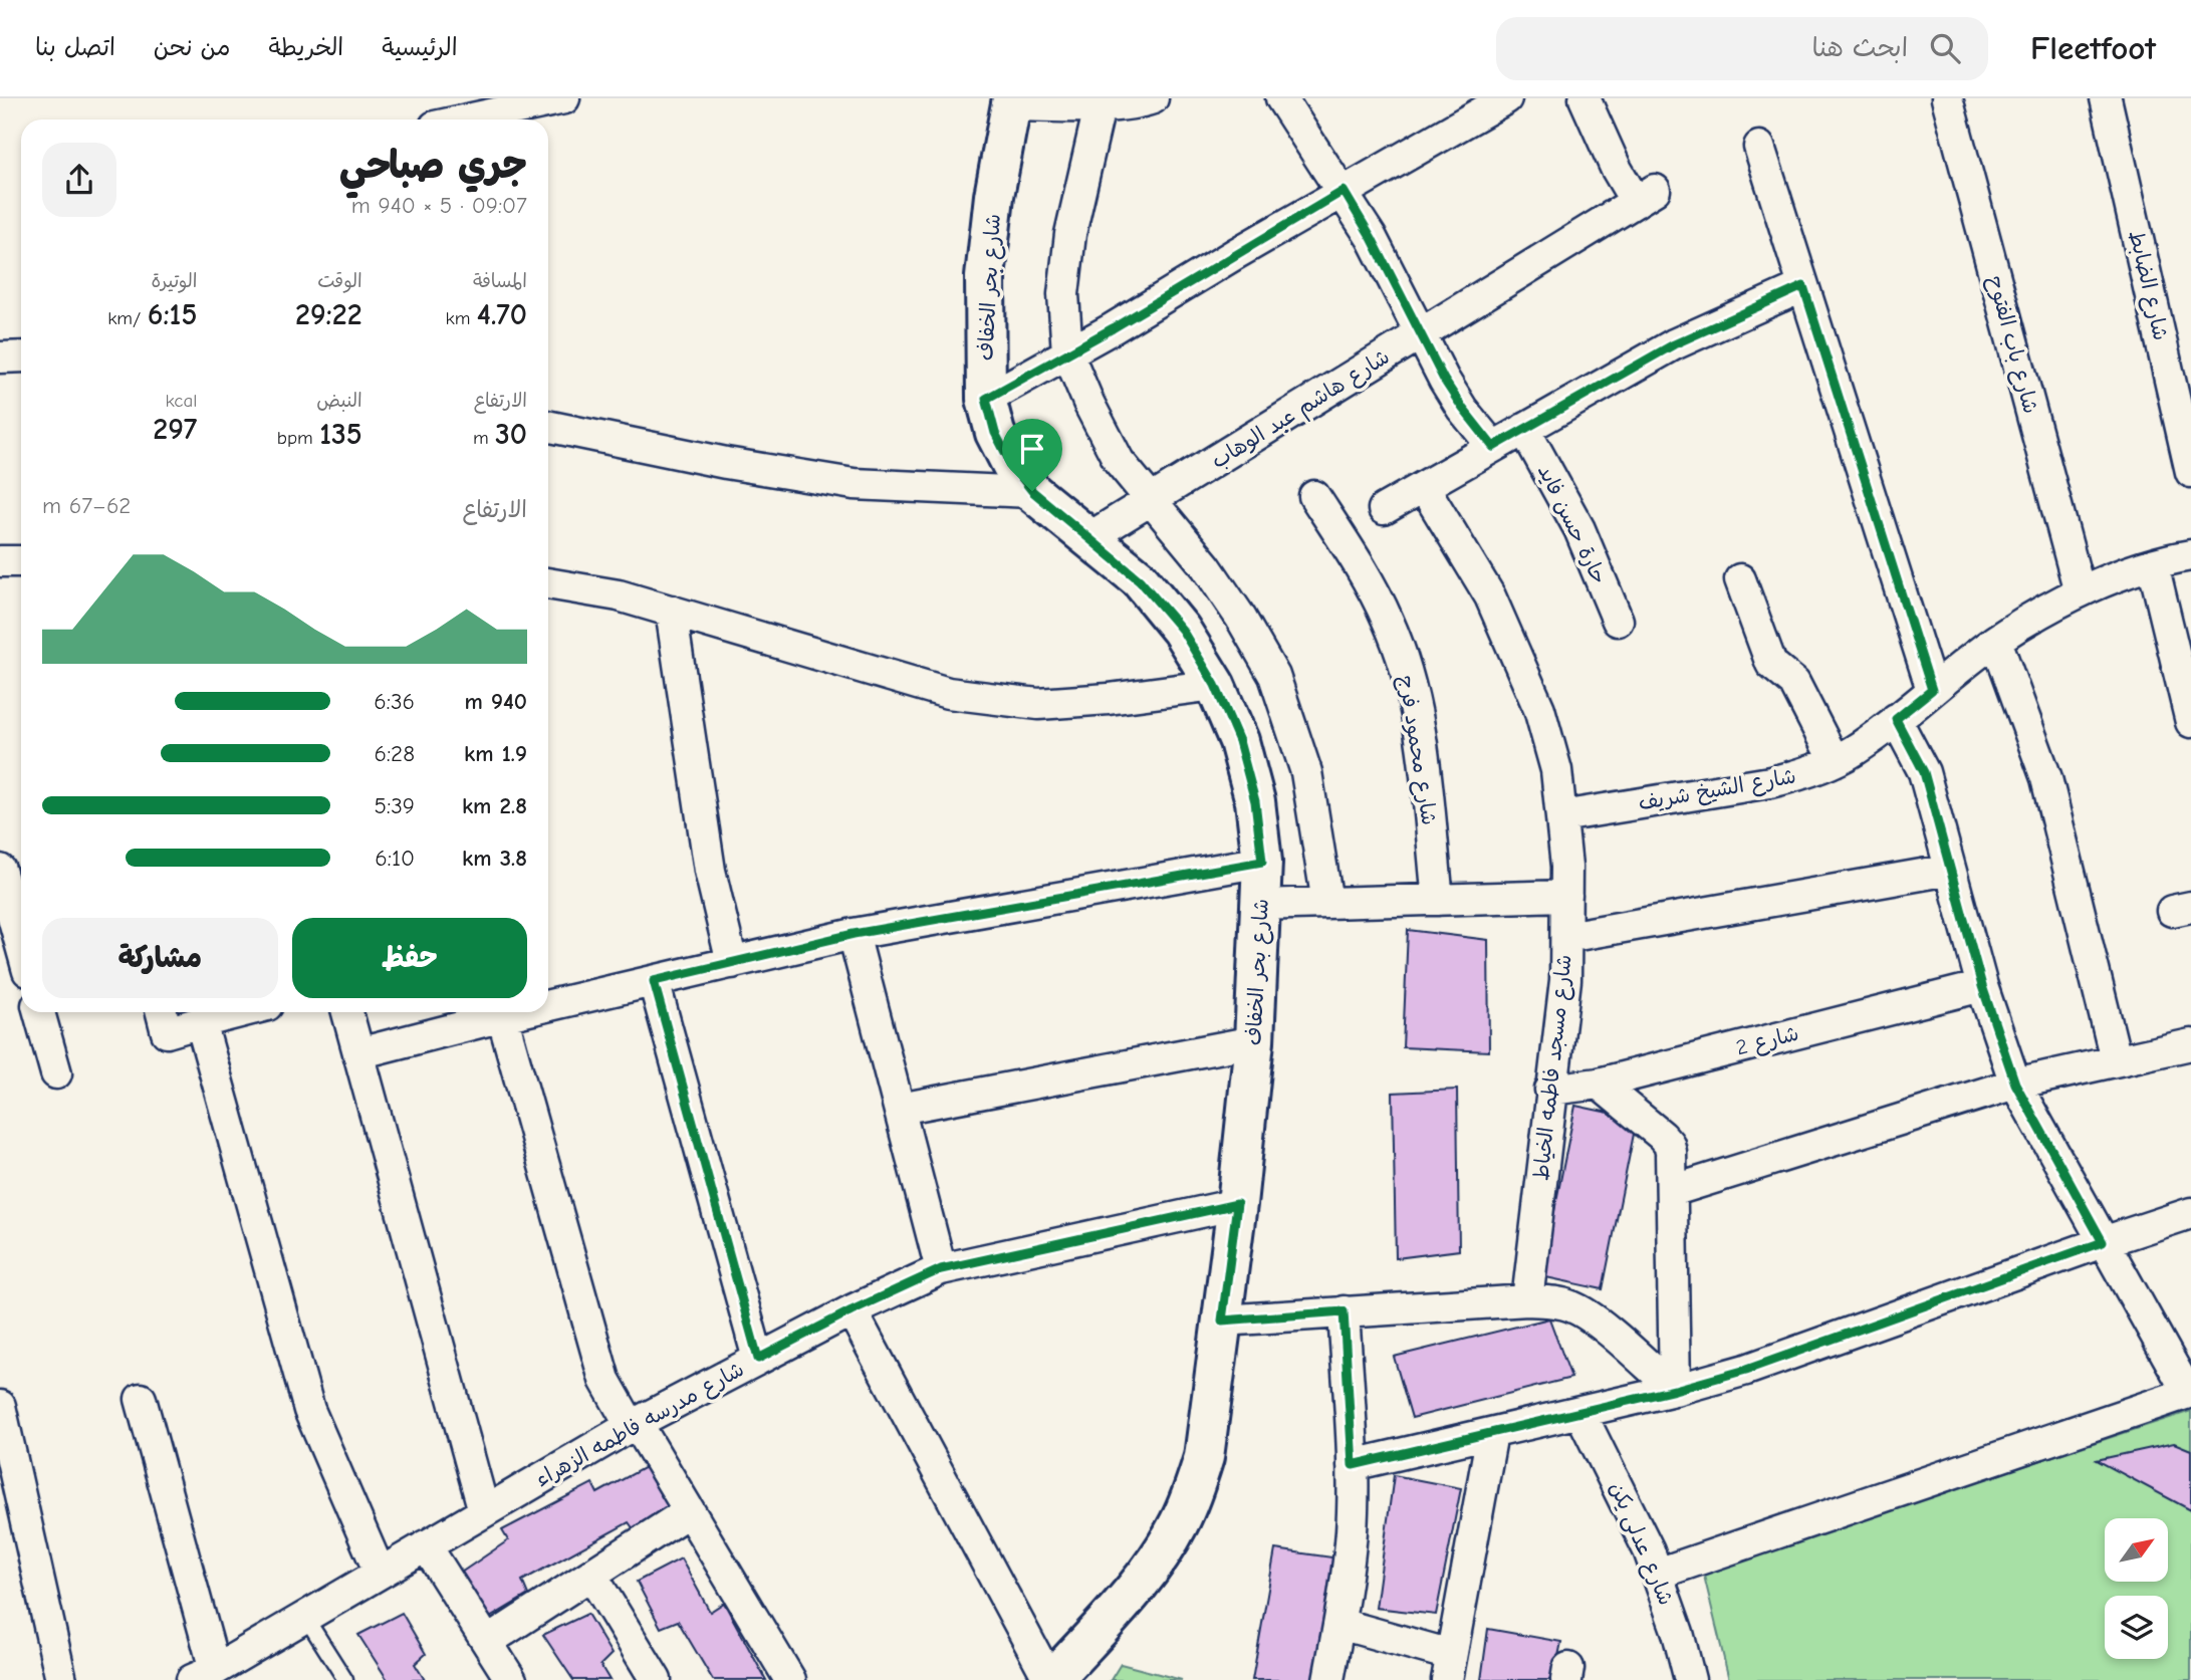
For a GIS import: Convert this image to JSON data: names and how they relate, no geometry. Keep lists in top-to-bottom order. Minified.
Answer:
{"streets":{"street":["شارع الضابط","شارع بحر الخفاف","شارع باب الفتوح","شارع هاشم عبد الوهاب","حارة حسن فايد","شارع محمود فرج","شارع الشيخ شريف","شارع 2","شارع مسجد فاطمه الخياط","شارع مدرسه فاطمه الزهراء","شارع عدلى يكن"]},"crossings":[["شارع بحر الخفاف","شارع هاشم عبد الوهاب"],["شارع بحر الخفاف","شارع مدرسه فاطمه الزهراء"],["شارع باب الفتوح","شارع الشيخ شريف"],["شارع الشيخ شريف","شارع مسجد فاطمه الخياط"],["شارع 2","شارع مسجد فاطمه الخياط"]],"north":"top right","page":{"header":"Fleetfoot","search":"ابحث هنا","nav":["الرئيسية","الخريطة","من نحن","اتصل بنا"],"heading":["جري صباحي","09:07 · 5 × 940 m"],"stats":[["المسافة","4.70 km"],["الوقت","29:22"],["الوتيرة","6:15 /km"],["الارتفاع","30 m"],["النبض","135 bpm"],["kcal","297"]],"chart":["الارتفاع","62–67 m"],"list":[{"name":"940 m","note":"6:36"},{"name":"1.9 km","note":"6:28"},{"name":"2.8 km","note":"5:39"},{"name":"3.8 km","note":"6:10"}],"buttons":["حفظ","مشاركة"]}}
